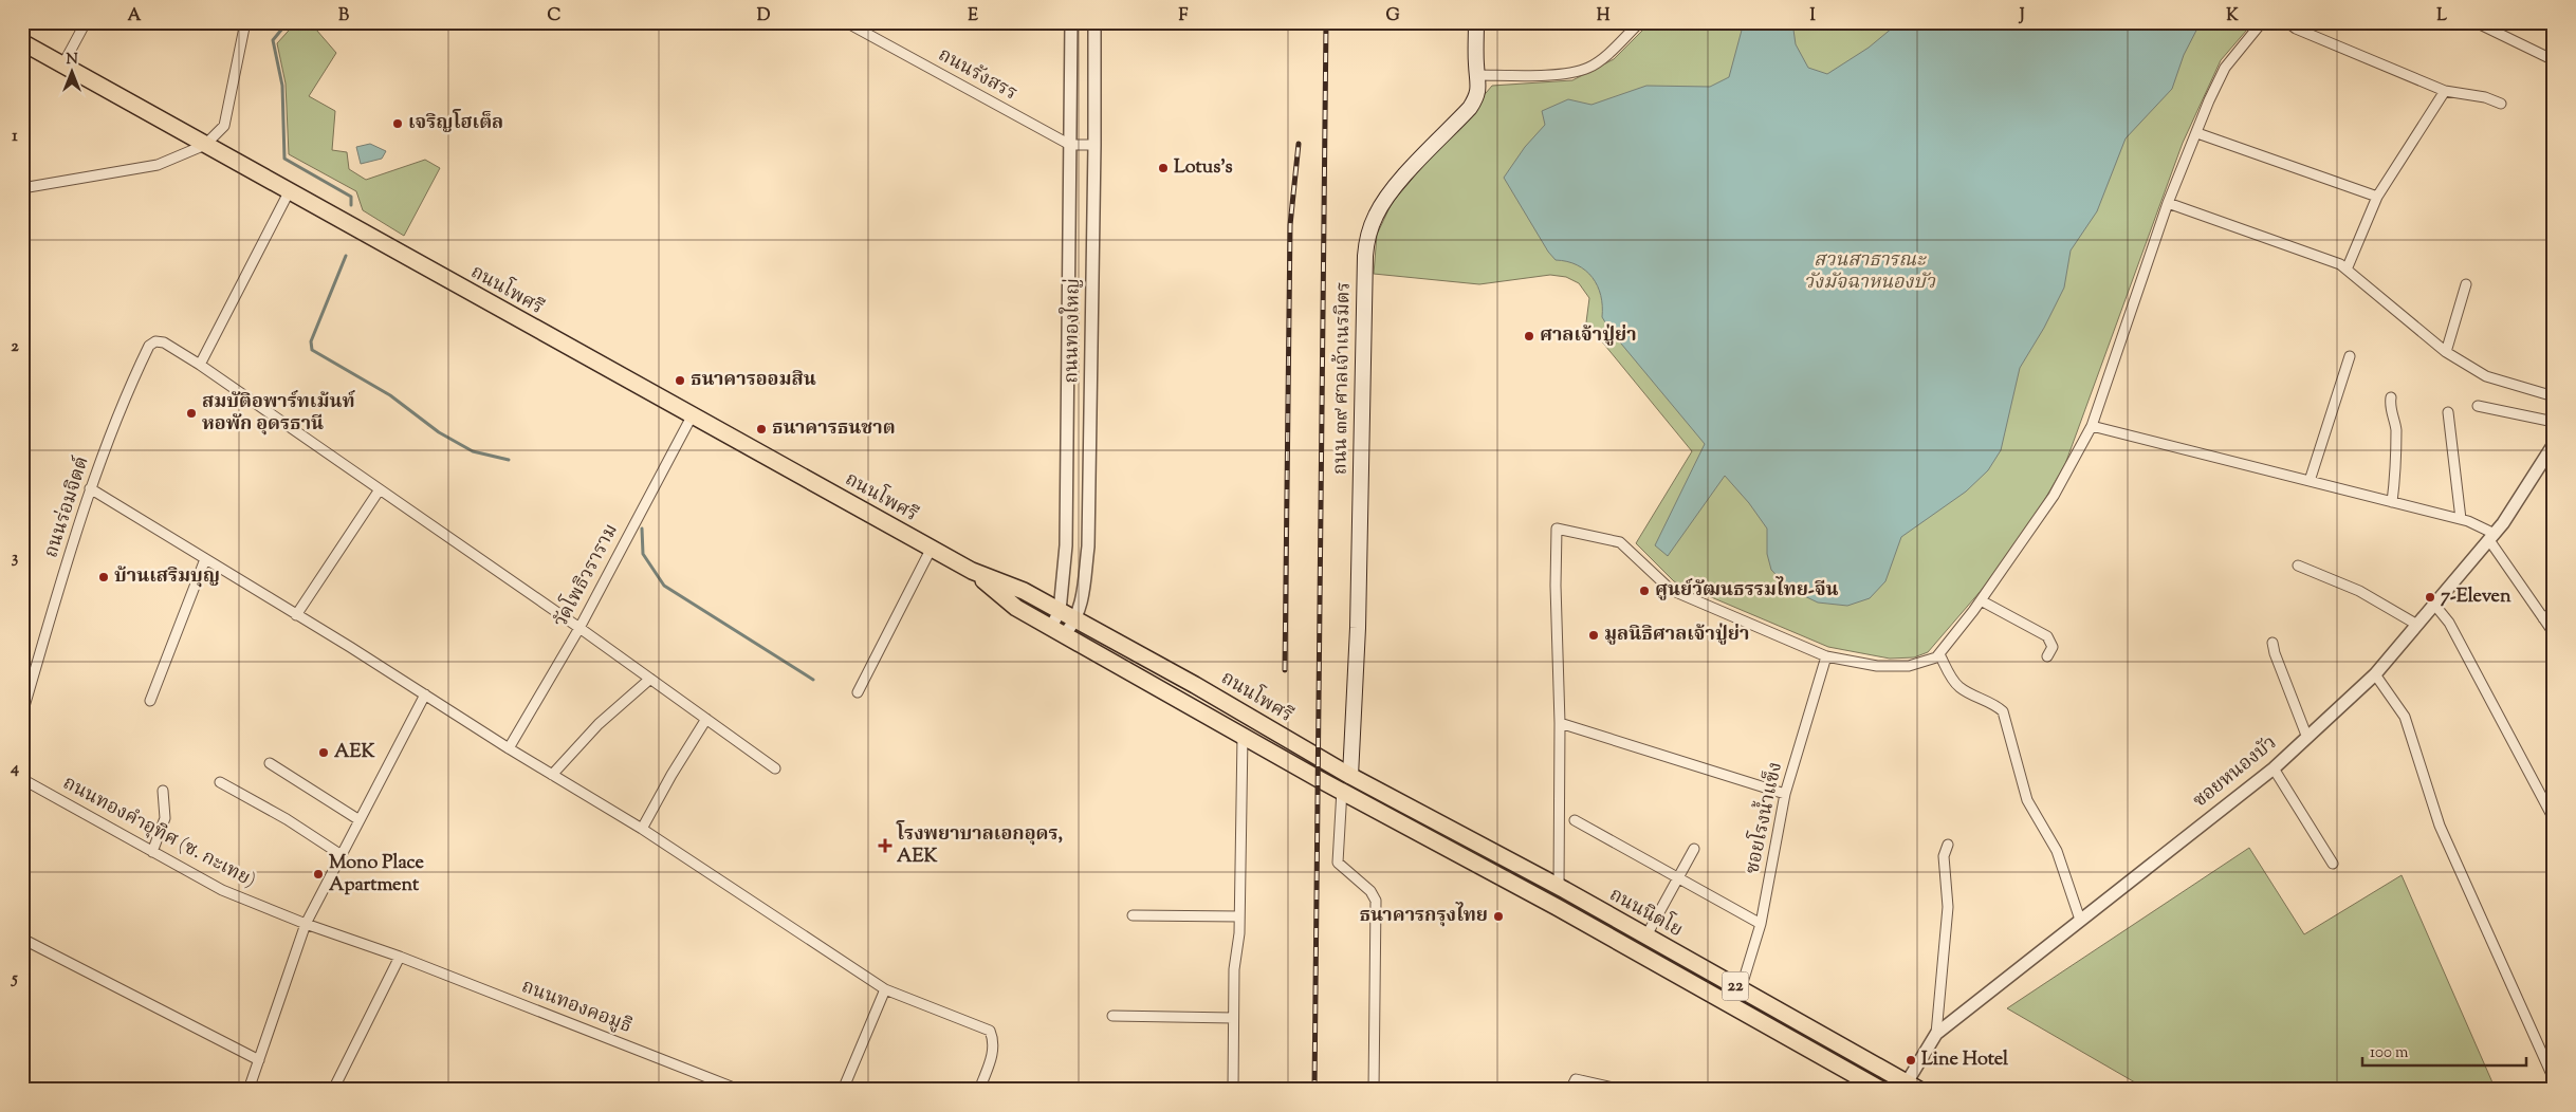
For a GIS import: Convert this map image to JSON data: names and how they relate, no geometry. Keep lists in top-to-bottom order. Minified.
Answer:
{"streets":{"main road":["ถนนโพศรี","ถนน ๓๙ ศาลเจ้าเนรมิตร","ถนนนิตโย","22"],"street":["ถนนรังสรร","ถนนทองใหญ่","ถนนร่อมจิตต์","วัดโพธิวราราม","ซอยหนองบัว","ซอยโรงน้ำแข็ง","ถนนทองคำอุทิศ (ซ. กะเทย)","ถนนทองคอมูธิ"]},"crossings":[["ถนนรังสรร","ถนนทองใหญ่"],["ถนนโพศรี","ถนนทองใหญ่"],["ถนนโพศรี","ถนน ๓๙ ศาลเจ้าเนรมิตร"],["ถนนโพศรี","วัดโพธิวราราม"],["ถนนโพศรี","ถนนนิตโย"],["ถนน ๓๙ ศาลเจ้าเนรมิตร","ถนนนิตโย"],["ซอยหนองบัว","ถนนนิตโย"],["ซอยโรงน้ำแข็ง","ถนนนิตโย"],["ถนนทองคำอุทิศ (ซ. กะเทย)","ถนนทองคอมูธิ"]],"parks":["สวนสาธารณะ วังมัจฉาหนองบัว"],"places":{"other":["เจริญโฮเต็ล","Lotus's","ศาลเจ้าปู่ย่า","ธนาคารออมสิน","สมบัติอพาร์ทเม้นท์ หอพัก อุดรธานี","ธนาคารธนชาต","บ้านเสริมบุญ","ศูนย์วัฒนธรรมไทย-จีน","7-Eleven","มูลนิธิศาลเจ้าปู่ย่า","AEK","Mono Place Apartment","ธนาคารกรุงไทย","Line Hotel"],"health":["โรงพยาบาลเอกอุดร, AEK"]},"scale_bar":"100 m","north":"top","grid":{"columns":["A","B","C","D","E","F","G","H","I","J","K","L"],"rows":["1","2","3","4","5"]}}
